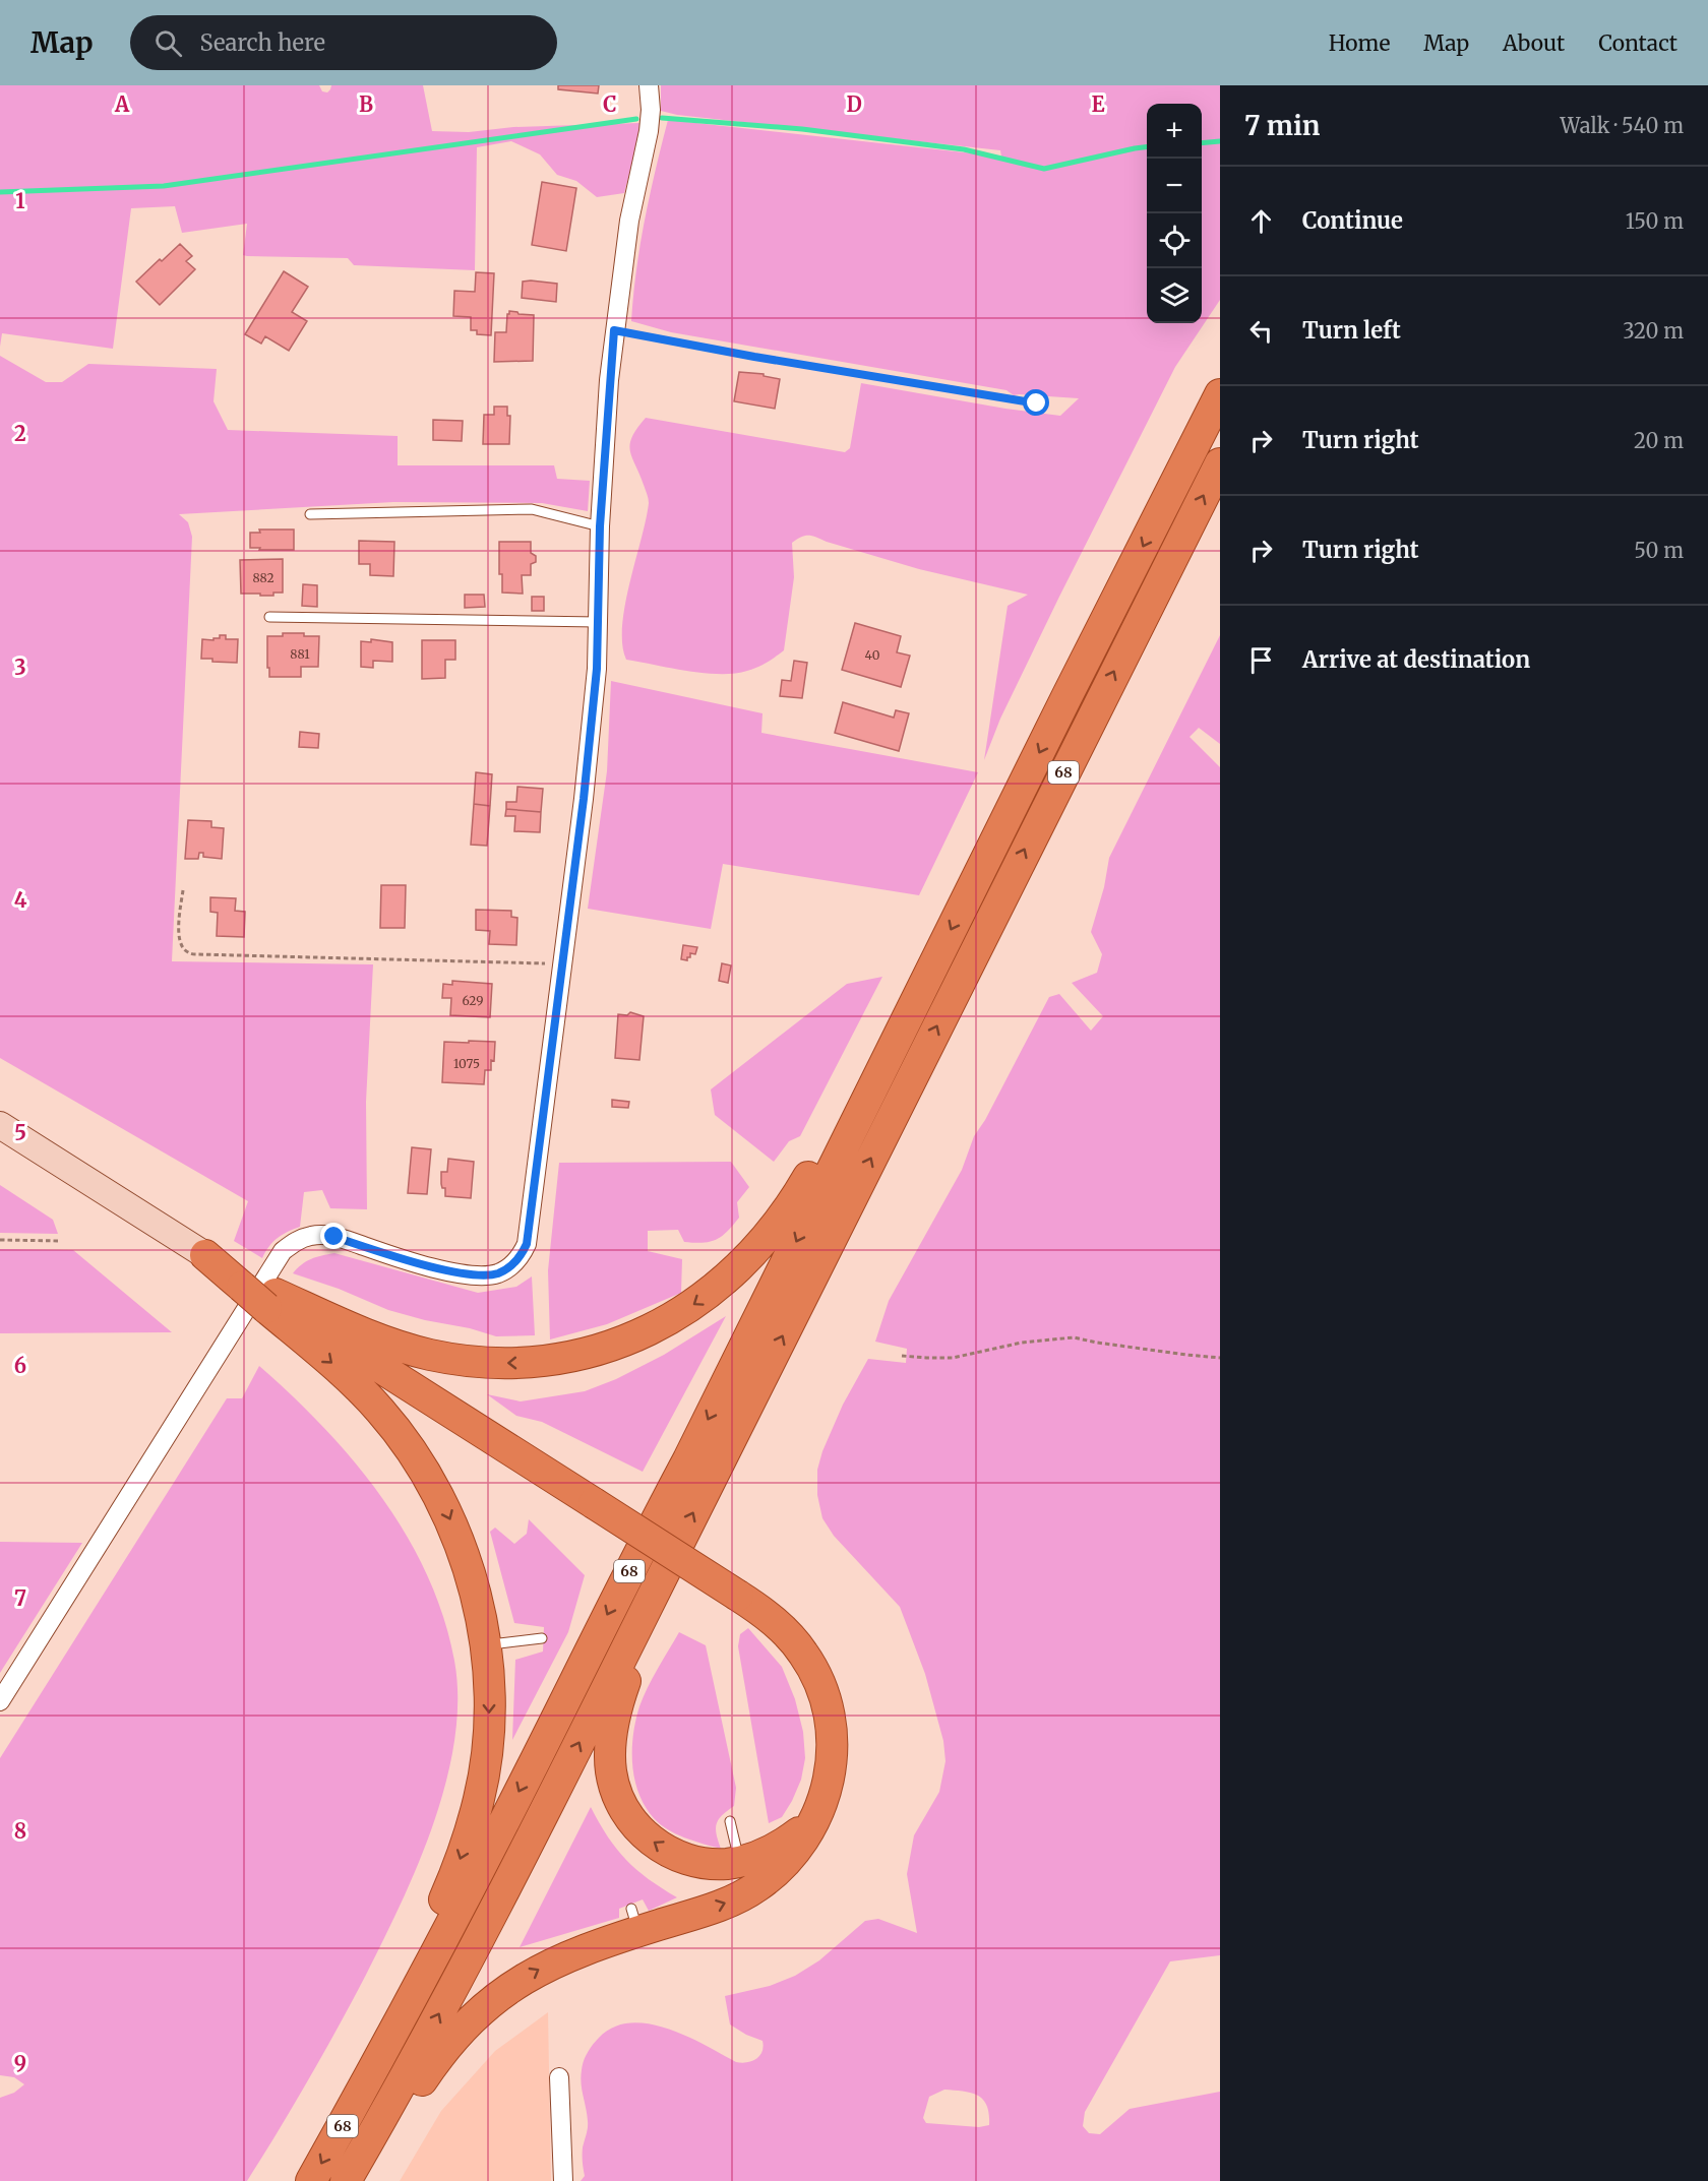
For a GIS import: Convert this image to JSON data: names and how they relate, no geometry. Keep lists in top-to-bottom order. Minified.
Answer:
{"streets":{"highway":["68"]},"house_numbers":["882","881","40","629","1075"],"page":{"header":"Map","search":"Search here","nav":["Home","Map","About","Contact"],"heading":["7 min","Walk · 540 m"],"map_buttons":["+","−"],"list":[["Continue","150 m"],["Turn left","320 m"],["Turn right","20 m"],["Turn right","50 m"],"Arrive at destination"]},"grid":{"columns":["A","B","C","D","E"],"rows":["1","2","3","4","5","6","7","8","9"]}}
